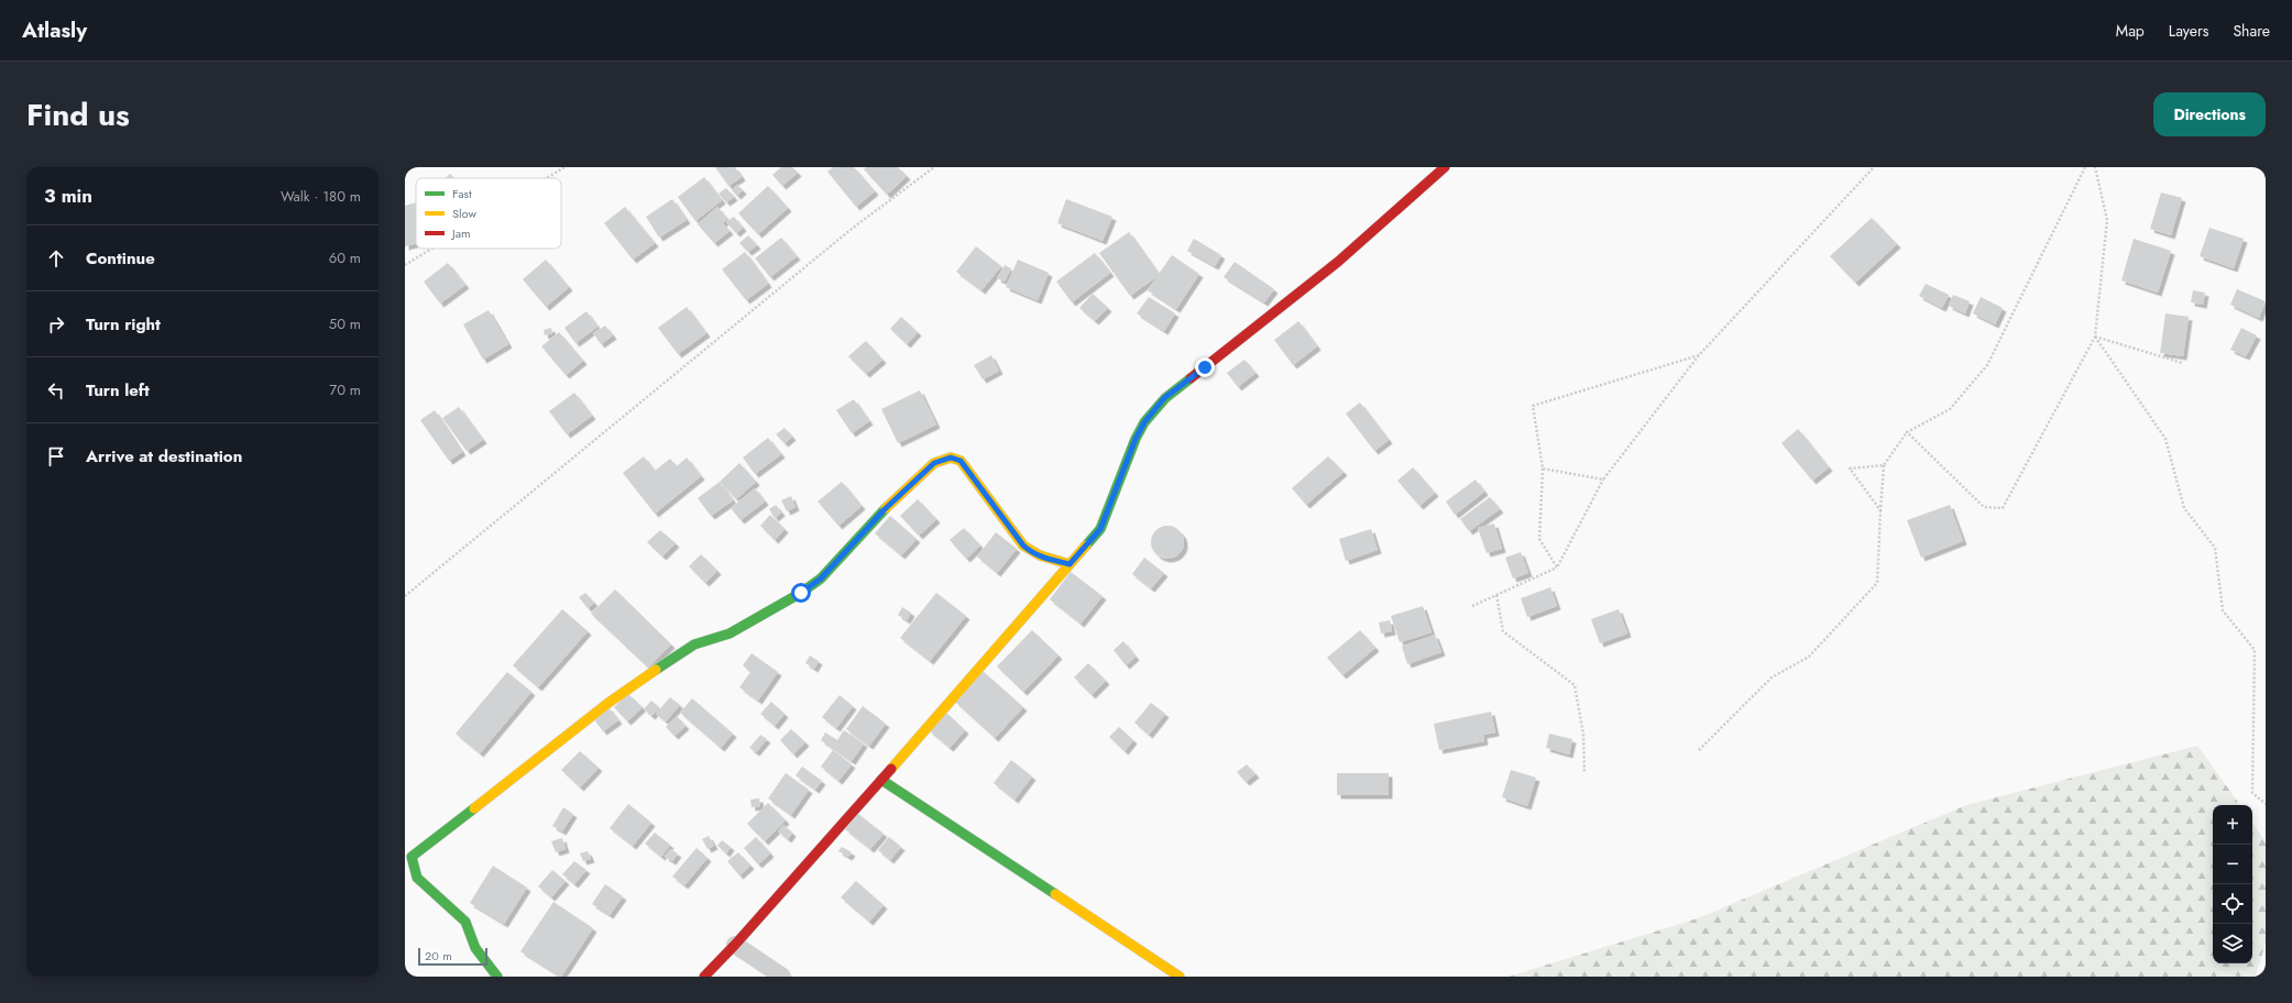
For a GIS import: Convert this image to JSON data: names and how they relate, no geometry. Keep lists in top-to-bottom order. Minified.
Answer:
{"legend":["Fast","Slow","Jam"],"scale_bar":"20 m","page":{"header":"Atlasly","nav":["Map","Layers","Share"],"title":"Find us","buttons":"Directions","heading":["3 min","Walk · 180 m"],"list":[["Continue","60 m"],["Turn right","50 m"],["Turn left","70 m"],"Arrive at destination"],"map_buttons":["+","−"],"scale":"20 m"}}
